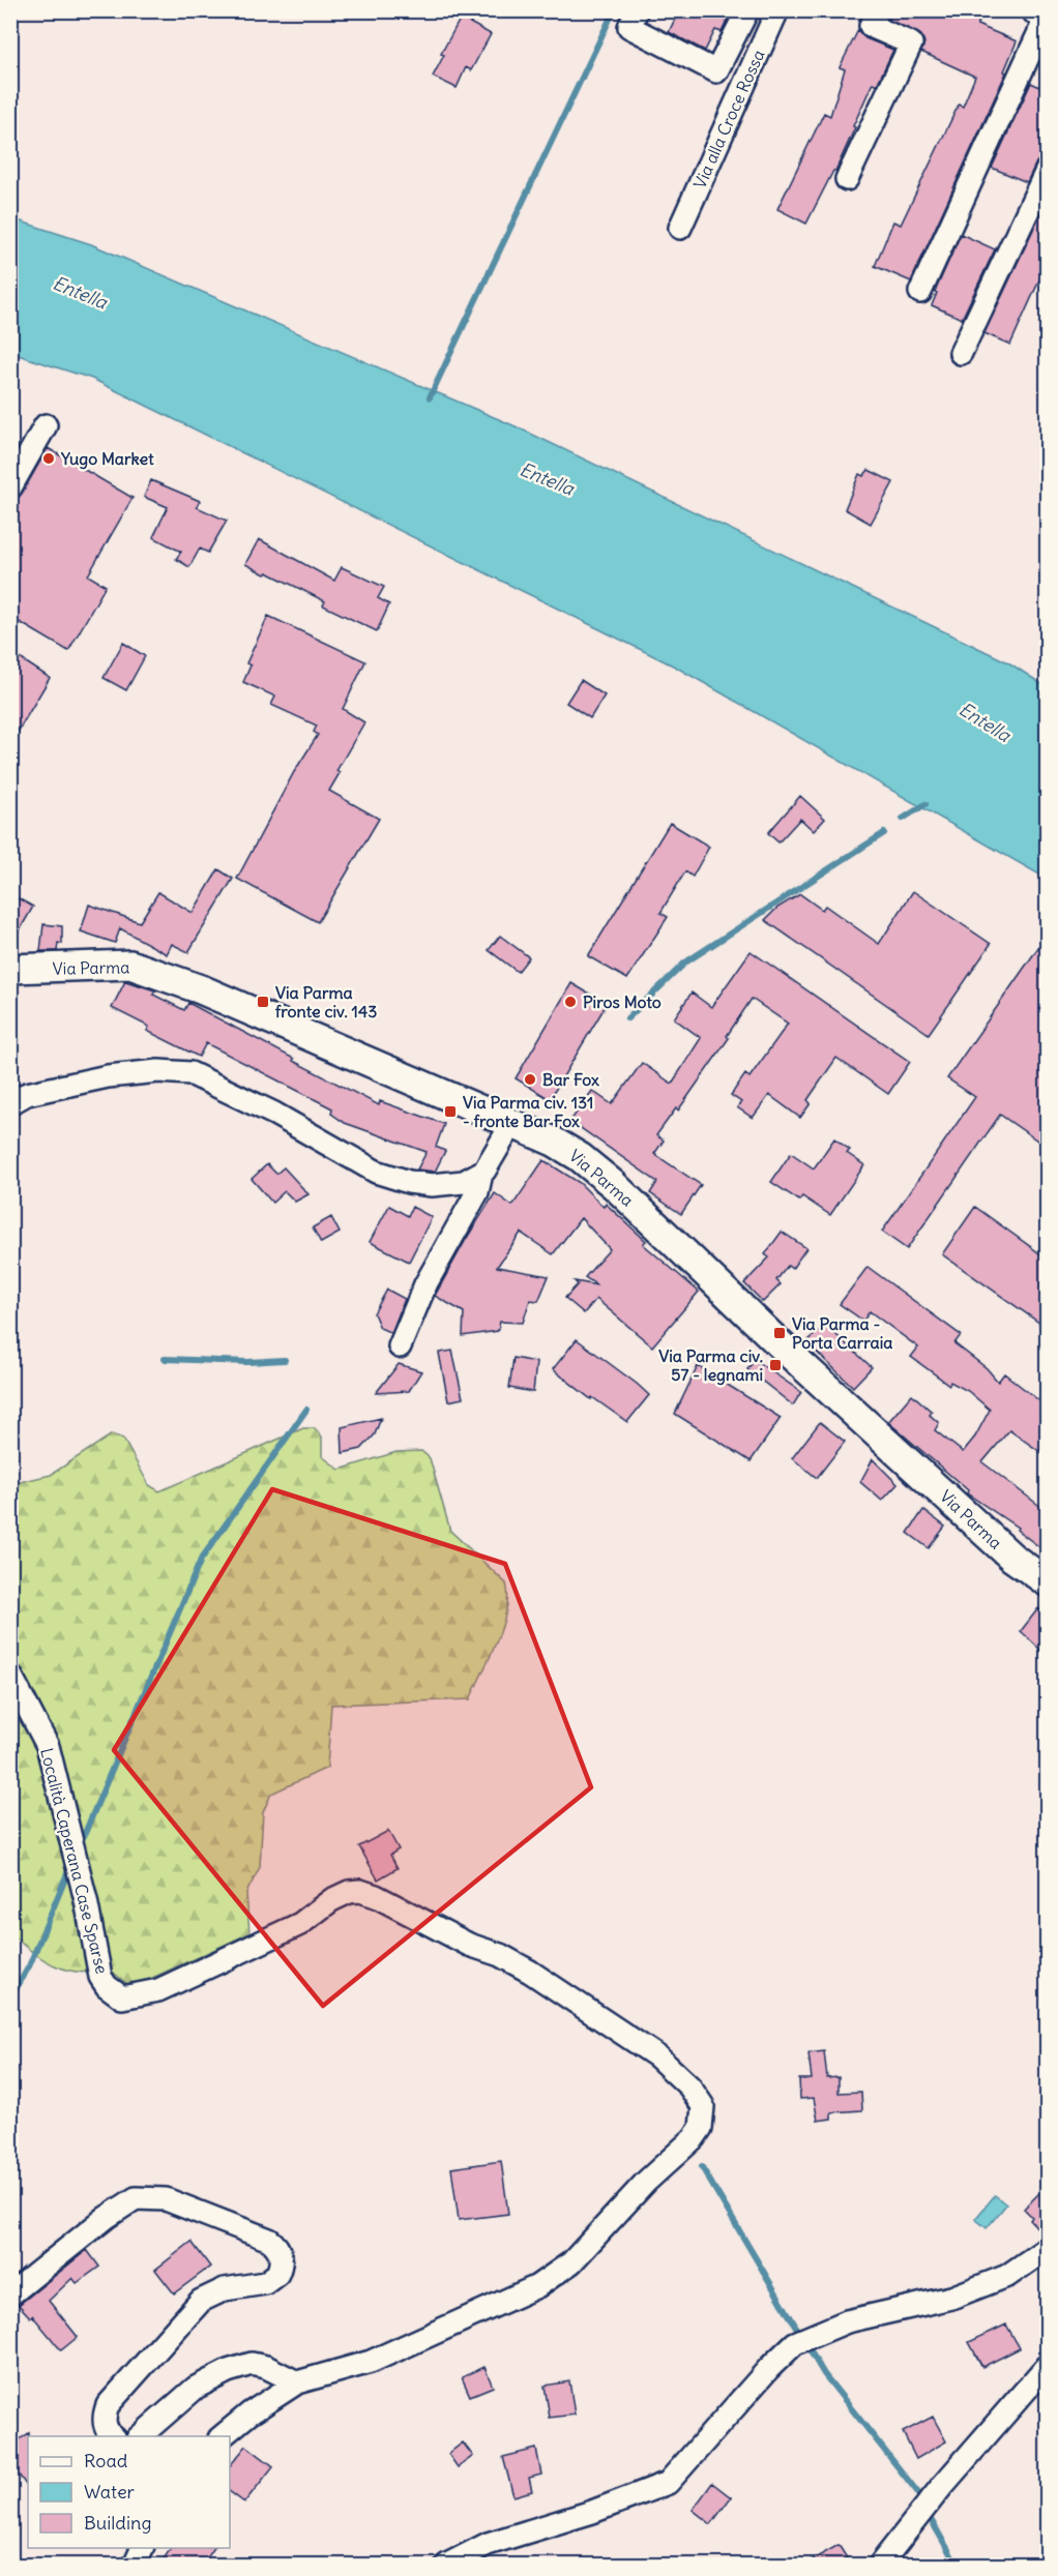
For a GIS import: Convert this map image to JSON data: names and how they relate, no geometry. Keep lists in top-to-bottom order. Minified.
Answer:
{"streets":{"main road":["Via Parma"],"street":["Via alla Croce Rossa","Località Caperana Case Sparse"]},"water":["Entella"],"places":{"other":["Yugo Market","Piros Moto","Bar Fox"],"transit":["Via Parma fronte civ. 143","Via Parma civ. 131 - fronte Bar Fox","Via Parma - Porta Carraia","Via Parma civ. 57 - legnami"]},"legend":["Road","Water","Building"]}
